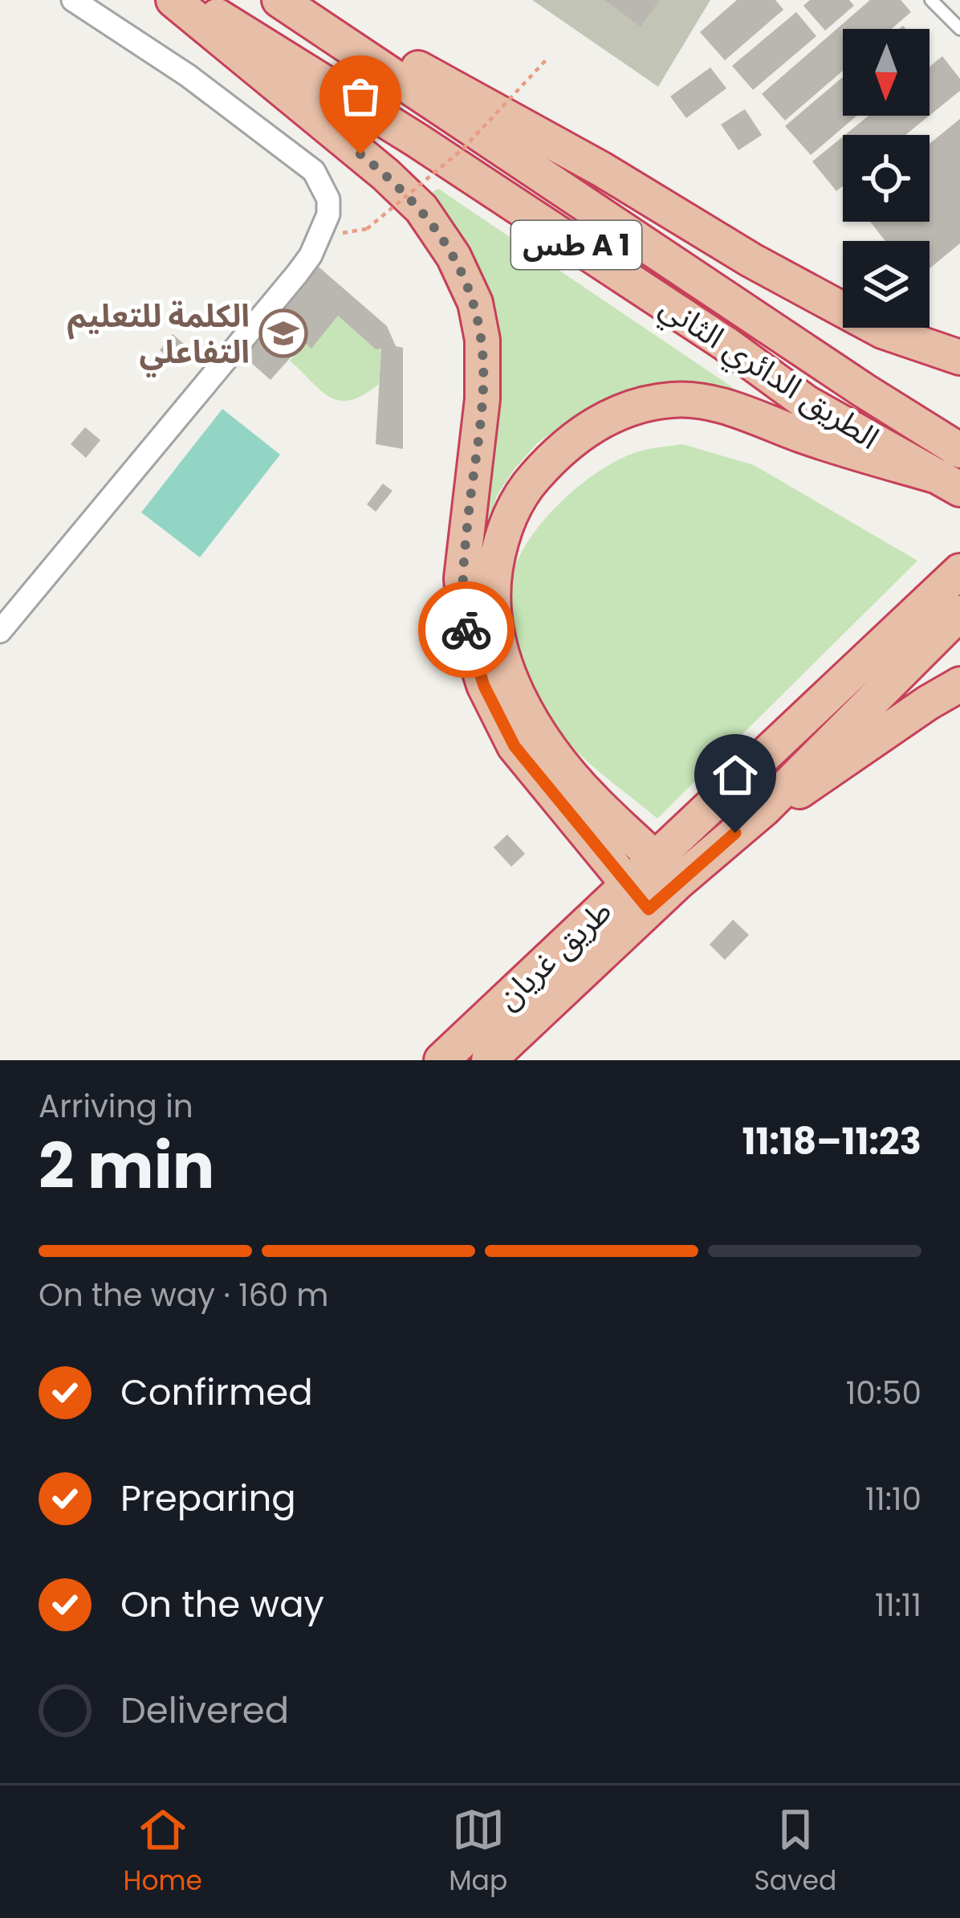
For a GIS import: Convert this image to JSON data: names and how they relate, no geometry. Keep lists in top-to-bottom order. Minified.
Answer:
{"streets":{"highway":["طس A 1","الطريق الدائري الثاني","طريق غريان"]},"places":{"school or university":["الكلمة للتعليم التفاعلي"]},"north":"bottom","page":{"heading":["2 min","Arriving in","11:18–11:23"],"bar":"On the way · 160 m","list":[["Confirmed","10:50"],["Preparing","11:10"],["On the way","11:11"],"Delivered"],"tabs":["Home","Map","Saved"]}}
